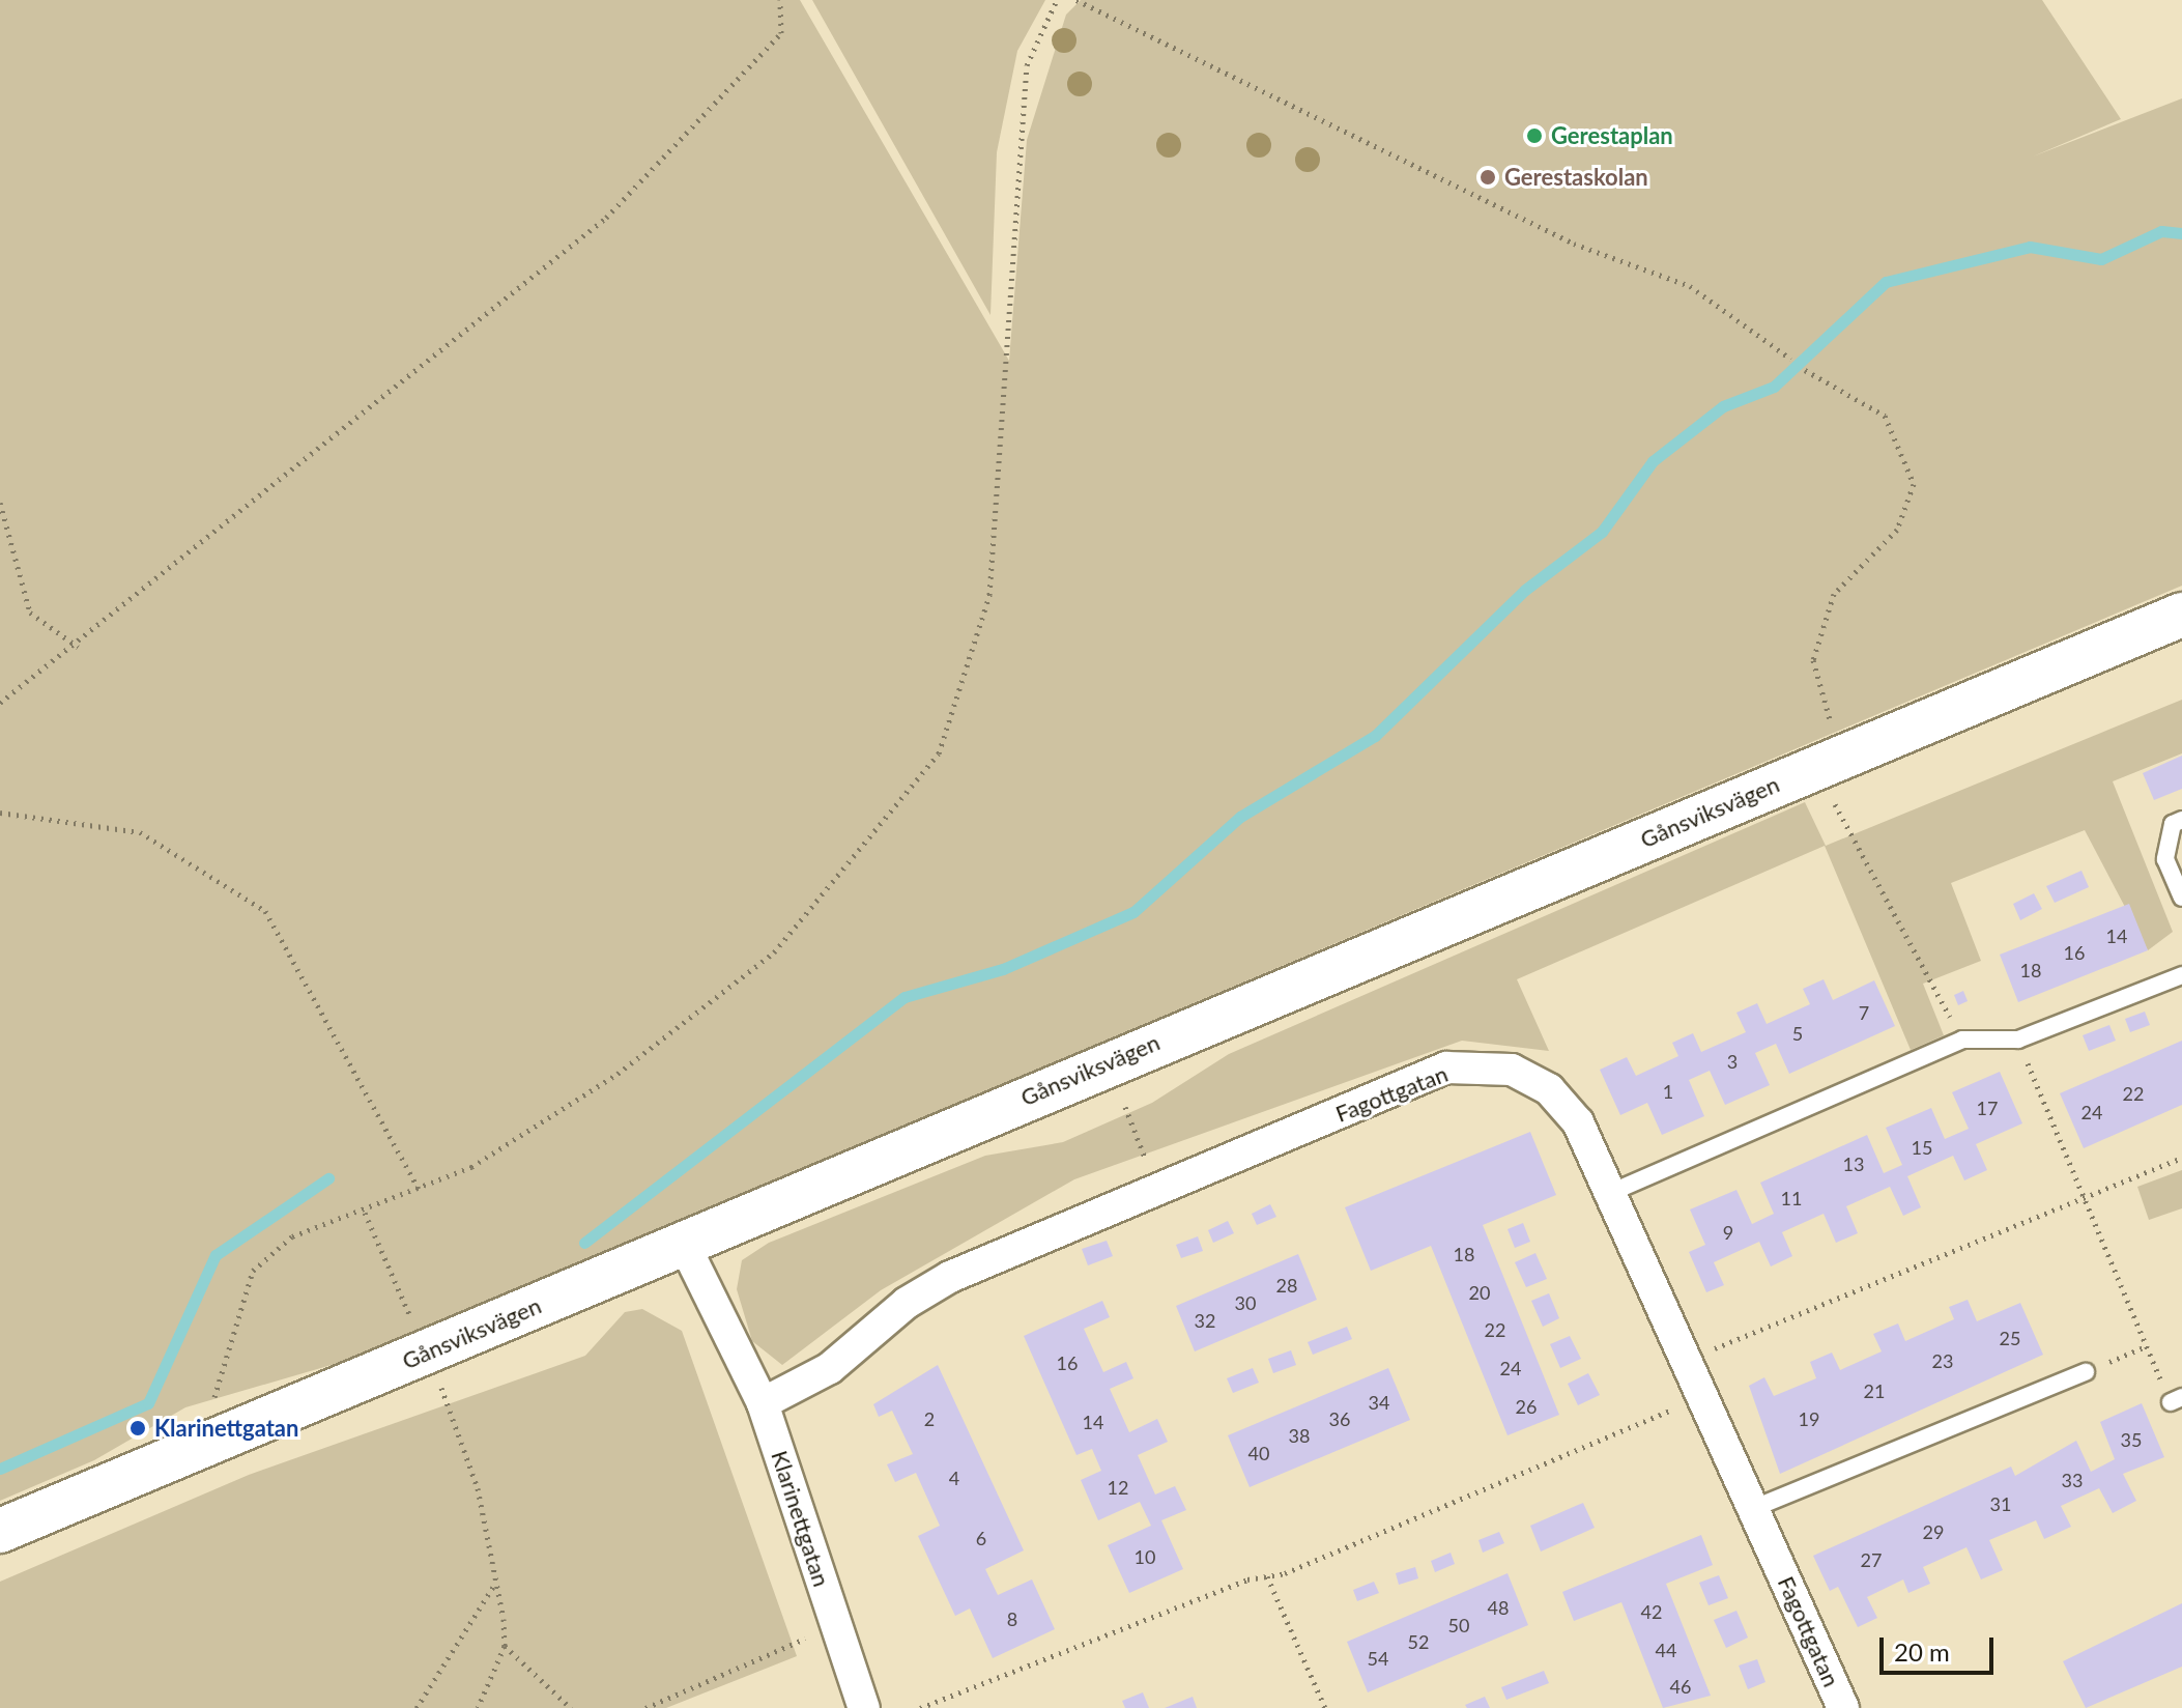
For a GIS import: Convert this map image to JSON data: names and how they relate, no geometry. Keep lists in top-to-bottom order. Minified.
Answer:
{"streets":{"main road":["Gånsviksvägen"],"street":["Fagottgatan","Klarinettgatan"]},"crossings":[["Gånsviksvägen","Klarinettgatan"],["Fagottgatan","Klarinettgatan"]],"places":["Gerestaplan","Gerestaskolan","Klarinettgatan"],"house_numbers":["14","16","18","7","5","3","1","22","17","24","15","13","11","9","18","28","20","30","32","22","25","23","16","24","21","34","26","2","36","19","14","38","35","40","4","33","12","31","29","6","10","27","48","42","8","50","52","44","54","46"],"scale_bar":"20 m"}
